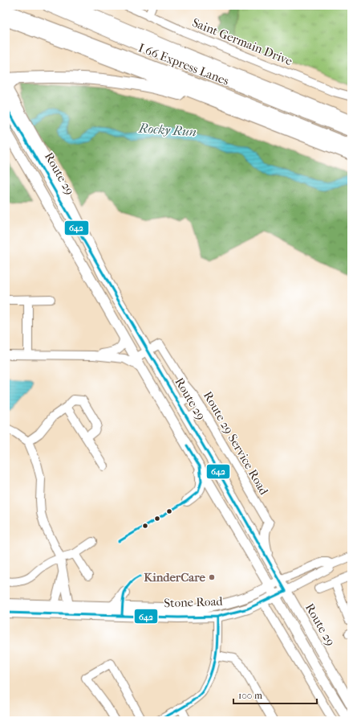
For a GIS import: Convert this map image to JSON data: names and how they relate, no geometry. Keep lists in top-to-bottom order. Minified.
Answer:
{"streets":{"highway":["I 66 Express Lanes"],"main road":["Route 29","Stone Road"],"street":["Saint Germain Drive","Route 29 Service Road"]},"crossings":[["Route 29","Route 29 Service Road"],["Route 29","Stone Road"]],"water":["Rocky Run"],"places":["KinderCare"],"lines":["transit line 642"],"scale_bar":"100 m"}
